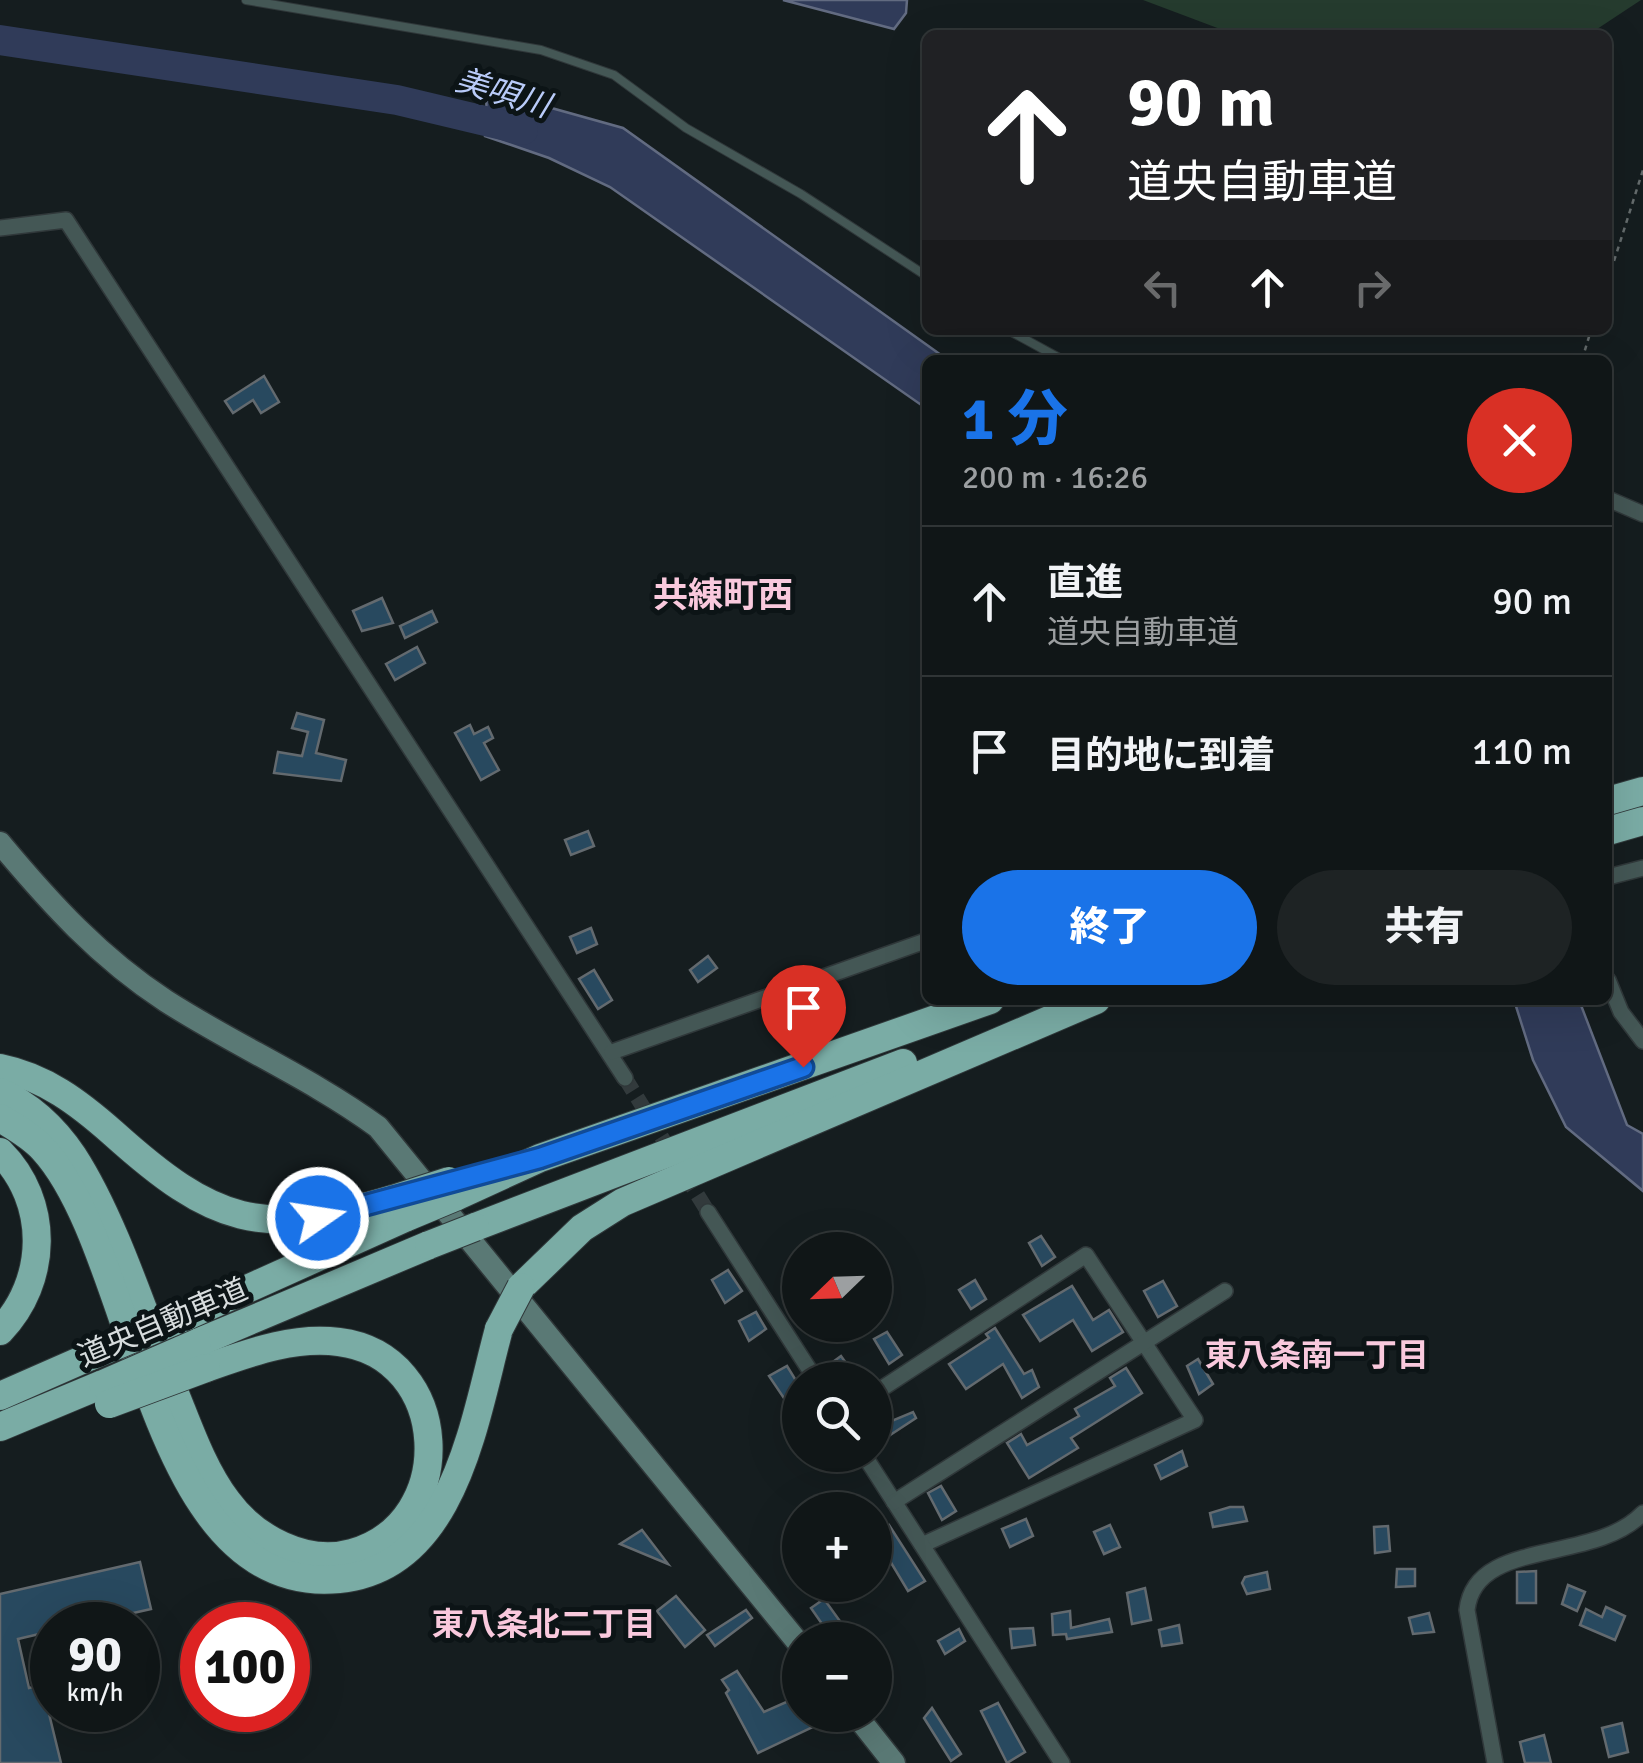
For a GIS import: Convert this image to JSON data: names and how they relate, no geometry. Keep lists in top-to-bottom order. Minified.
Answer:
{"streets":{"highway":["道央自動車道"]},"districts":["共練町西","東八条南一丁目","東八条北二丁目"],"water":["美唄川"],"north":"bottom left","page":{"turn":["90 m","道央自動車道"],"heading":["1 分","200 m · 16:26"],"list":[{"name":"直進","note":"道央自動車道","value":"90 m"},{"name":"目的地に到着","value":"110 m"}],"buttons":["終了","共有"],"map_buttons":["+","−"],"speed":"90 km/h","limit":"100"}}
